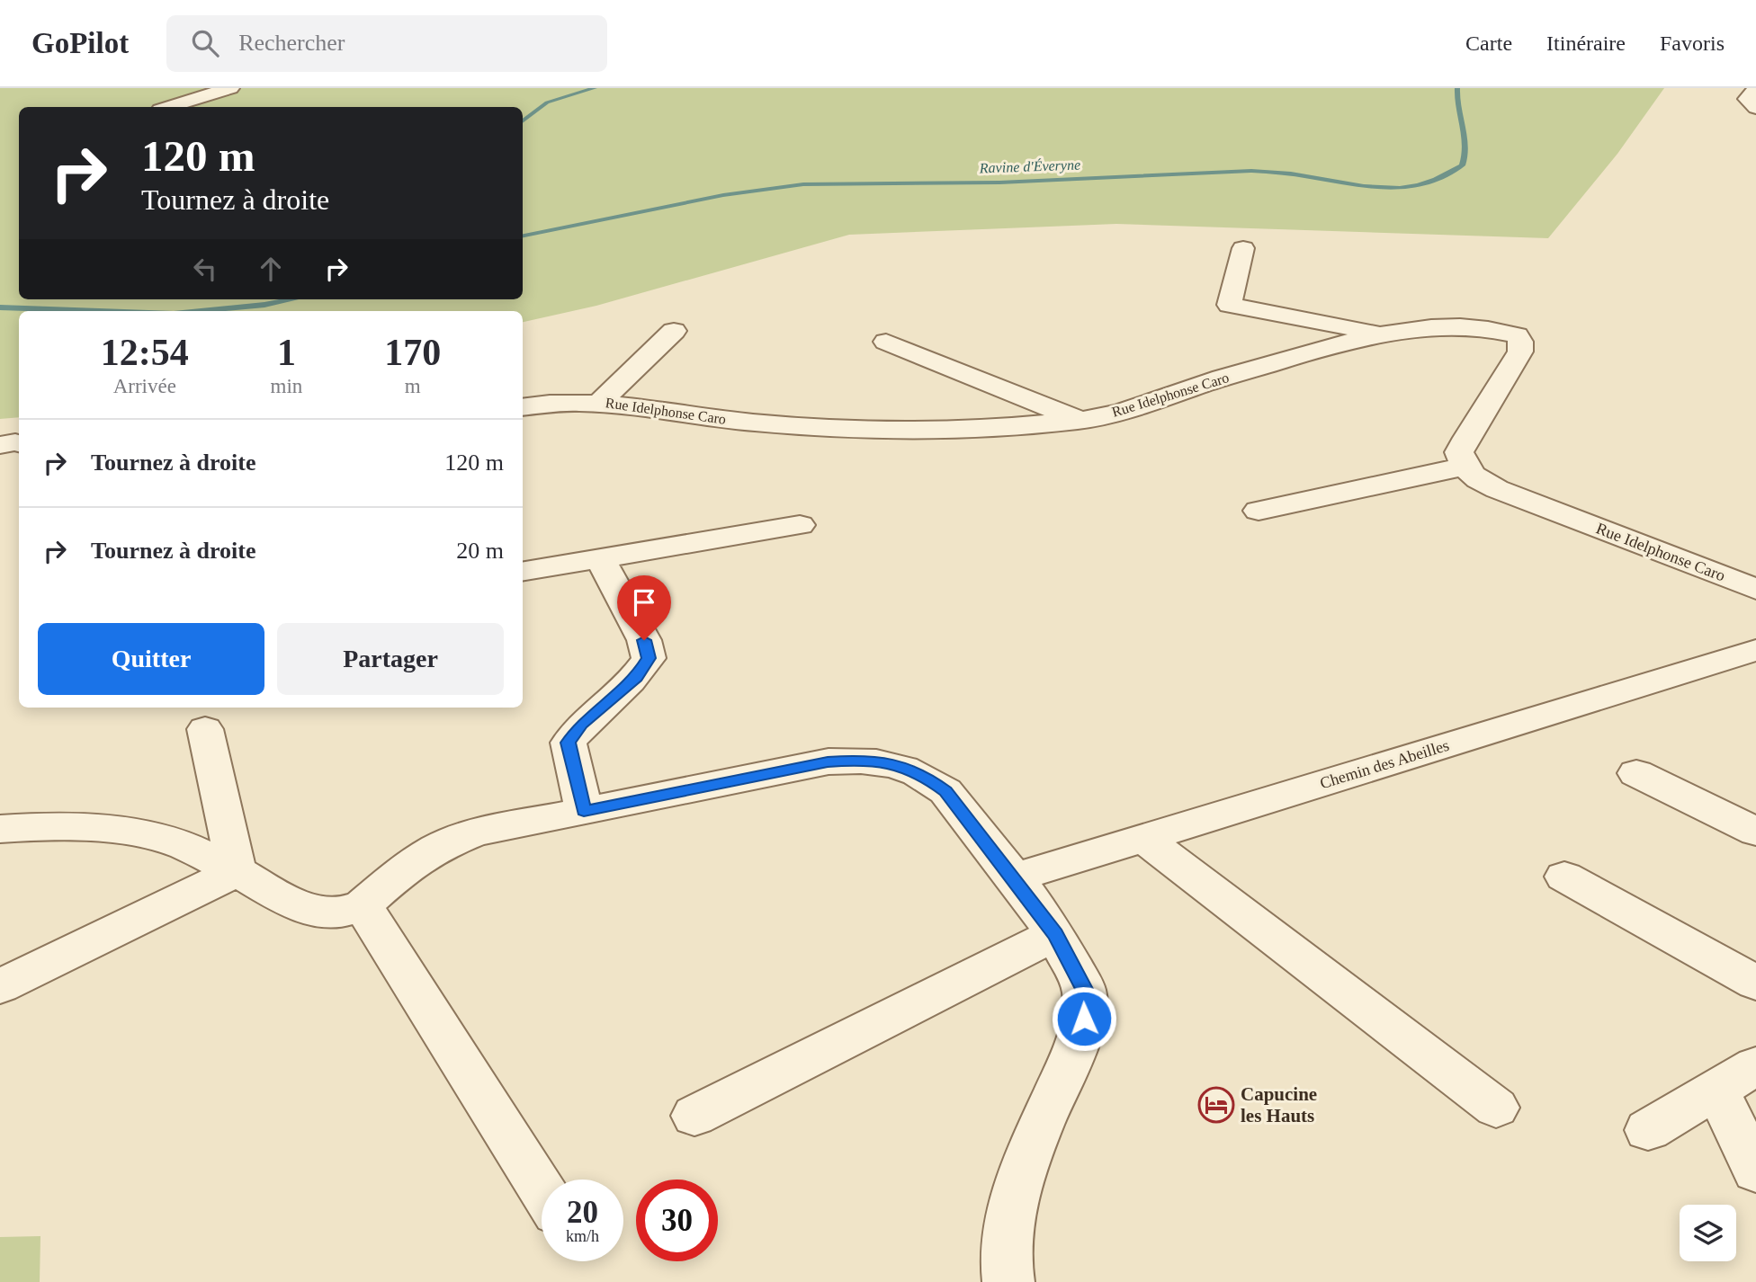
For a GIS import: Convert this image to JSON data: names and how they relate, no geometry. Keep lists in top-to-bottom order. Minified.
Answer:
{"streets":{"street":["Rue Idelphonse Caro","Chemin des Abeilles"]},"water":["Ravine d'Éveryne"],"places":{"hotel":["Capucine les Hauts"]},"page":{"header":"GoPilot","search":"Rechercher","nav":["Carte","Itinéraire","Favoris"],"turn":["120 m","Tournez à droite"],"eta":["12:54","Arrivée","1","min","170","m"],"list":[{"name":"Tournez à droite","value":"120 m"},{"name":"Tournez à droite","value":"20 m"}],"buttons":["Quitter","Partager"],"speed":"20 km/h","limit":"30"}}
